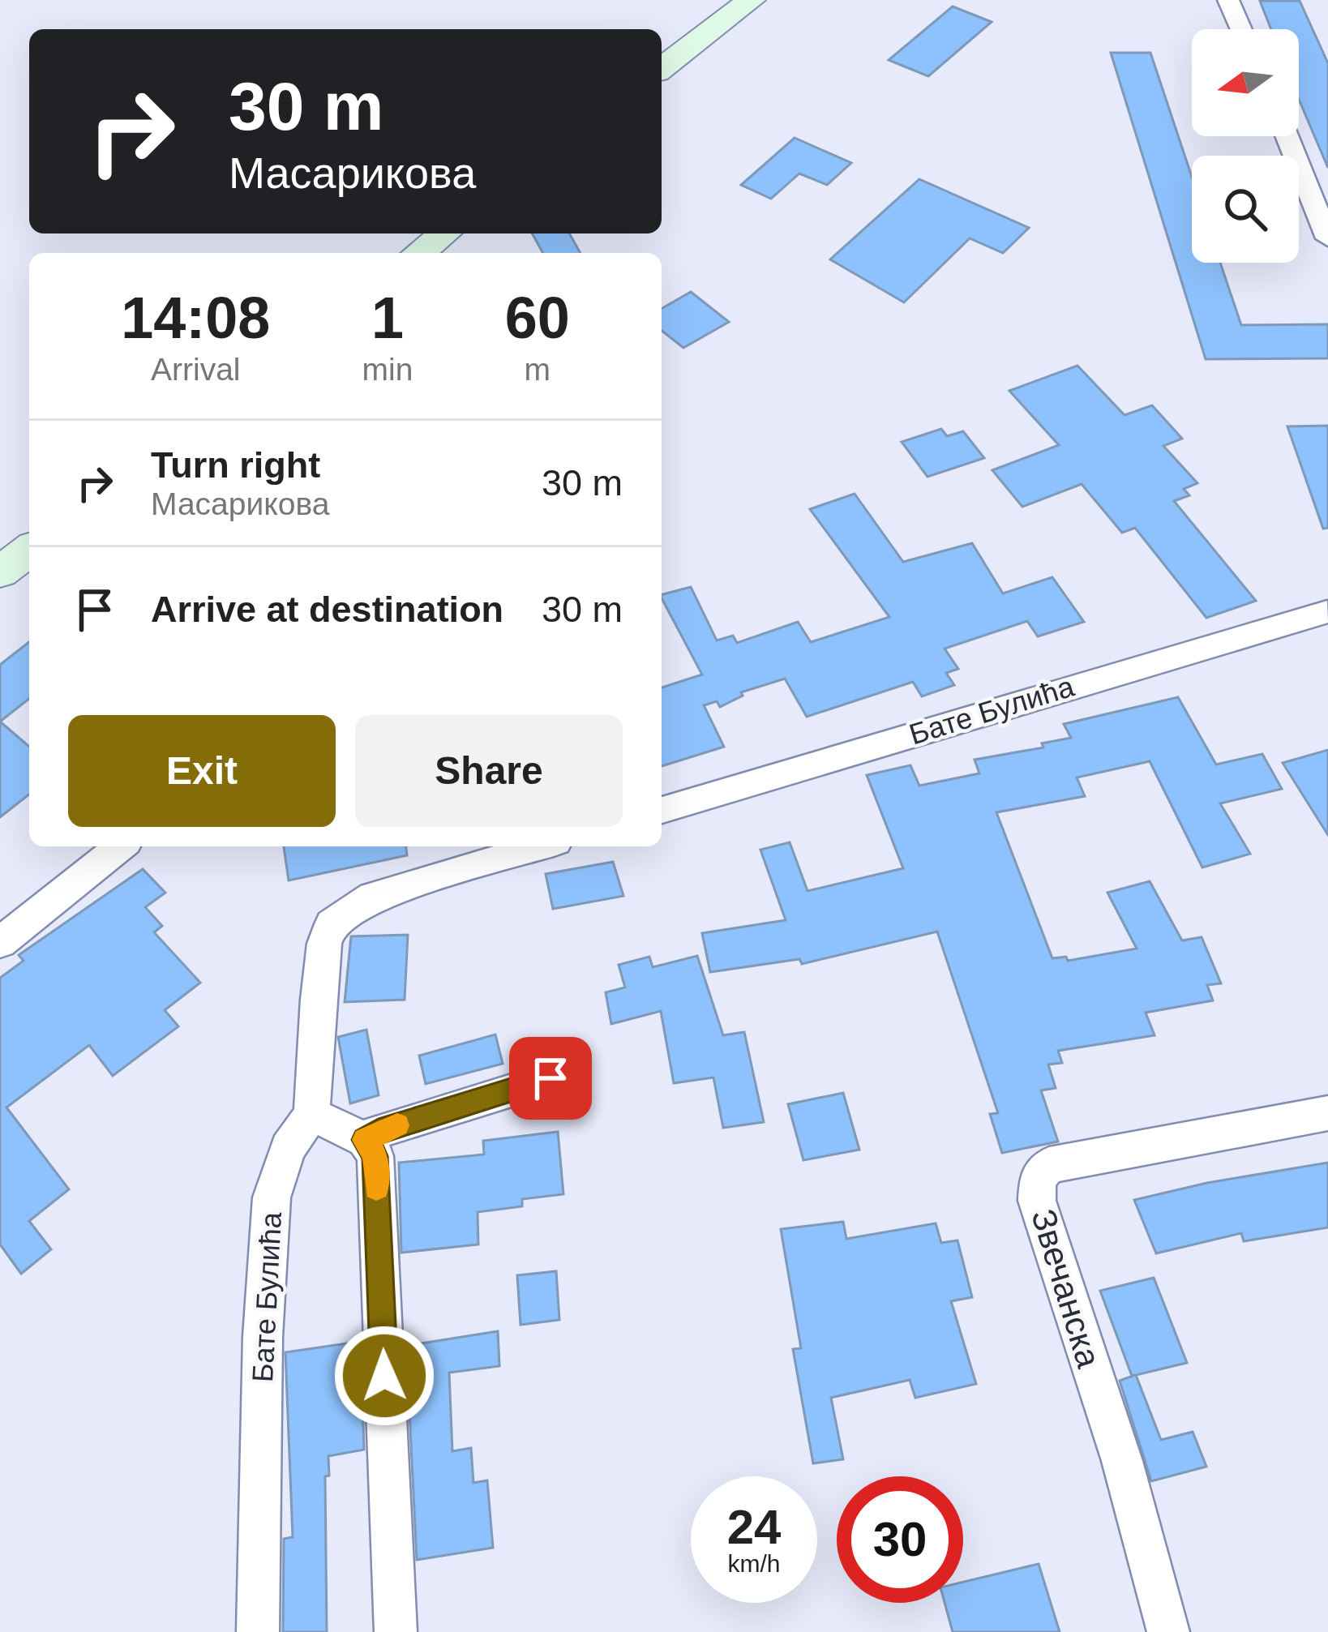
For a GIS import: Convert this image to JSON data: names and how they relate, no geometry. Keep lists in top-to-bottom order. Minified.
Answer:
{"streets":{"street":["Бате Булића","Звечанска"]},"north":"left","page":{"turn":["30 m","Масарикова"],"eta":["14:08","Arrival","1","min","60","m"],"list":[{"name":"Turn right","note":"Масарикова","value":"30 m"},{"name":"Arrive at destination","value":"30 m"}],"buttons":["Exit","Share"],"speed":"24 km/h","limit":"30"}}
